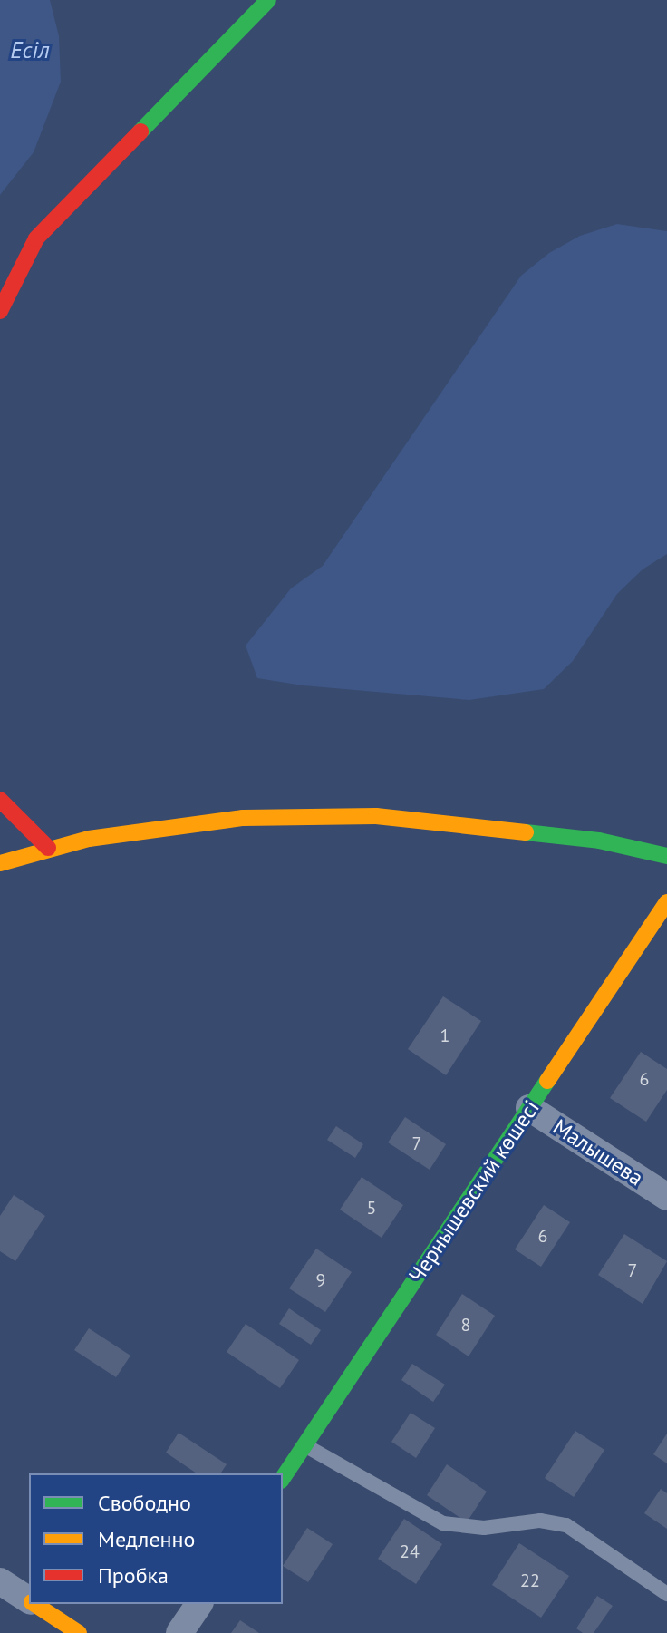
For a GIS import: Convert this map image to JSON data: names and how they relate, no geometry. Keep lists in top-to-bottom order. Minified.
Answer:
{"streets":{"main road":["Чернышевский көшесі"],"street":["Малышева"]},"crossings":[["Малышева","Чернышевский көшесі"]],"water":["Есіл"],"house_numbers":["1","6","7","5","6","7","9","8","24","22"],"legend":["Свободно","Медленно","Пробка"]}
